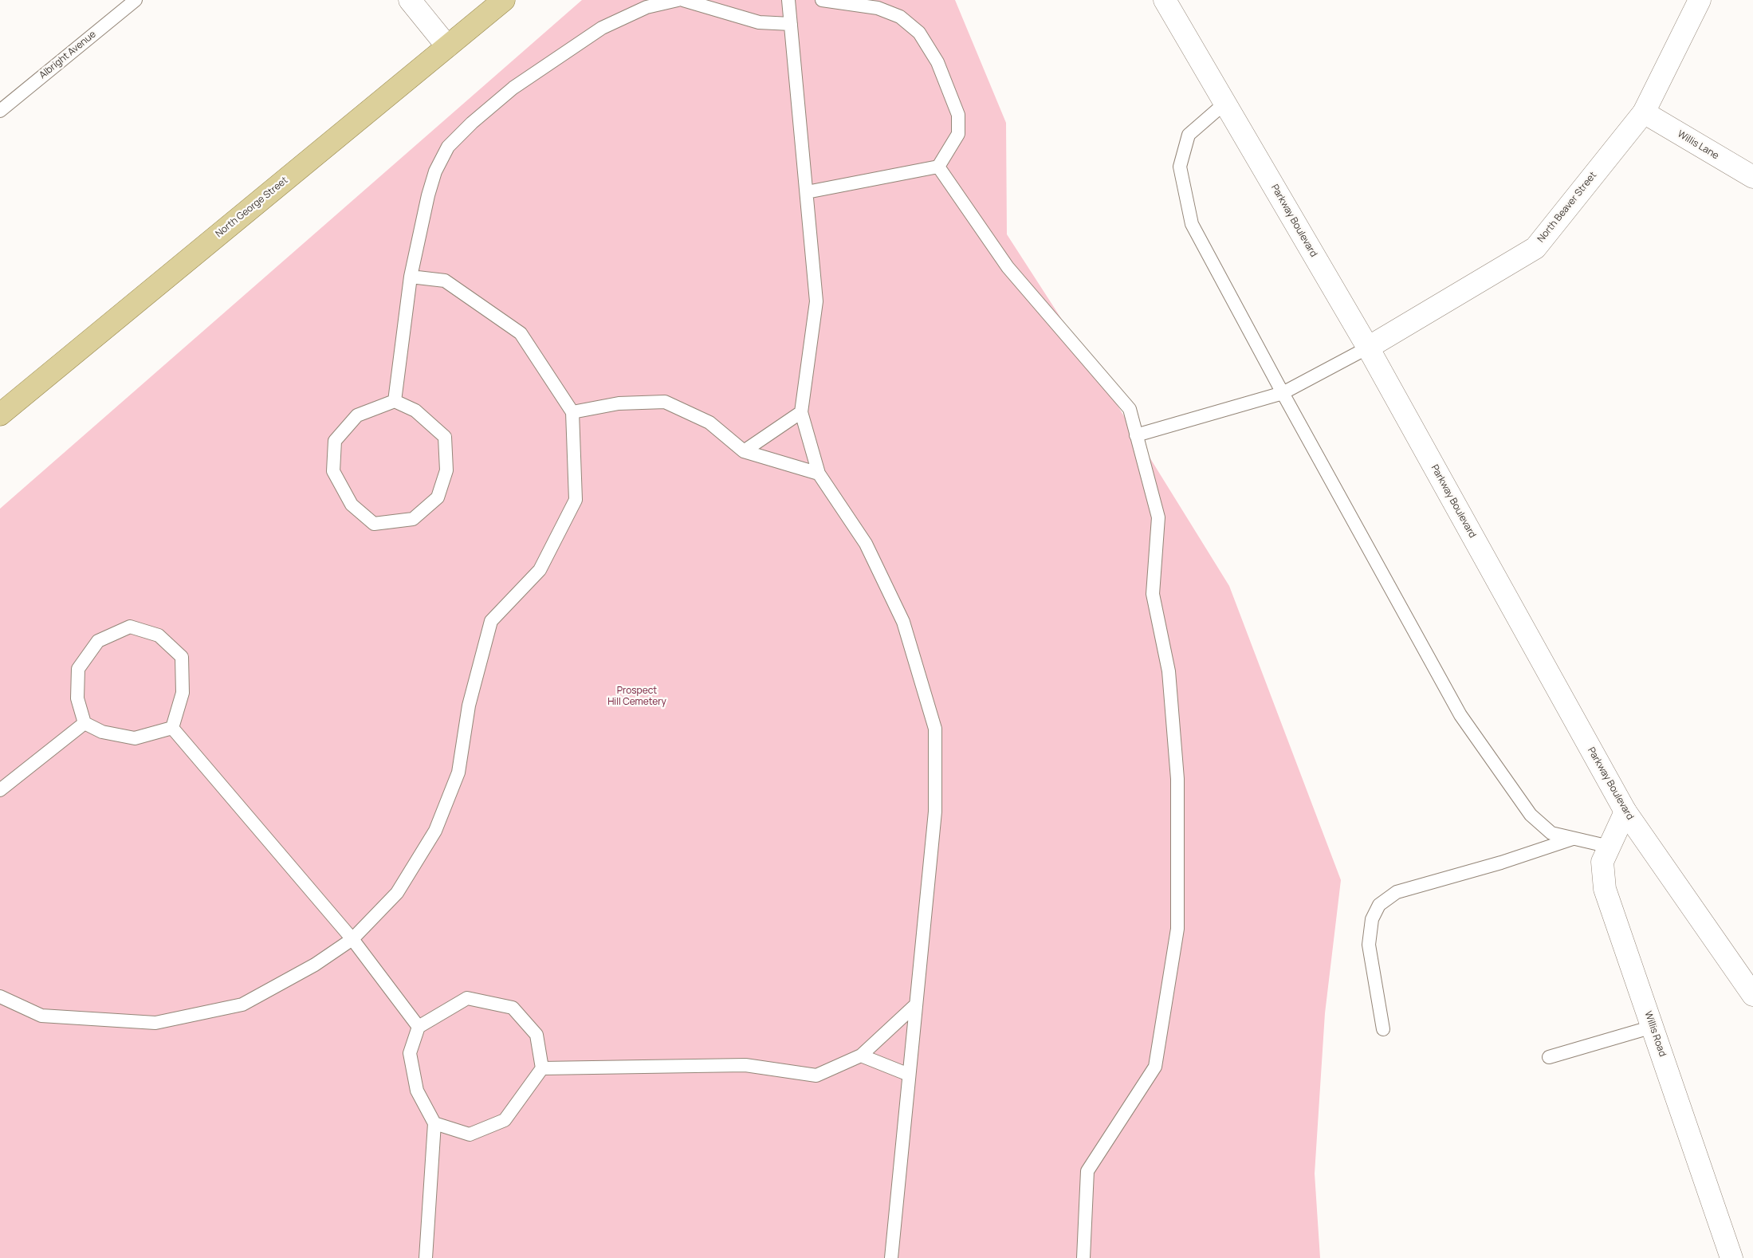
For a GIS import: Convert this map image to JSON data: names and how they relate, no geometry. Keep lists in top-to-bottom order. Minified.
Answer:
{"streets":{"main road":["North George Street"],"street":["Willis Lane","North Beaver Street","Parkway Boulevard","Willis Road"],"lane":["Albright Avenue"]},"crossings":[["Willis Lane","North Beaver Street"],["North Beaver Street","Parkway Boulevard"],["Parkway Boulevard","Willis Road"]],"parks":["Prospect Hill Cemetery"]}
